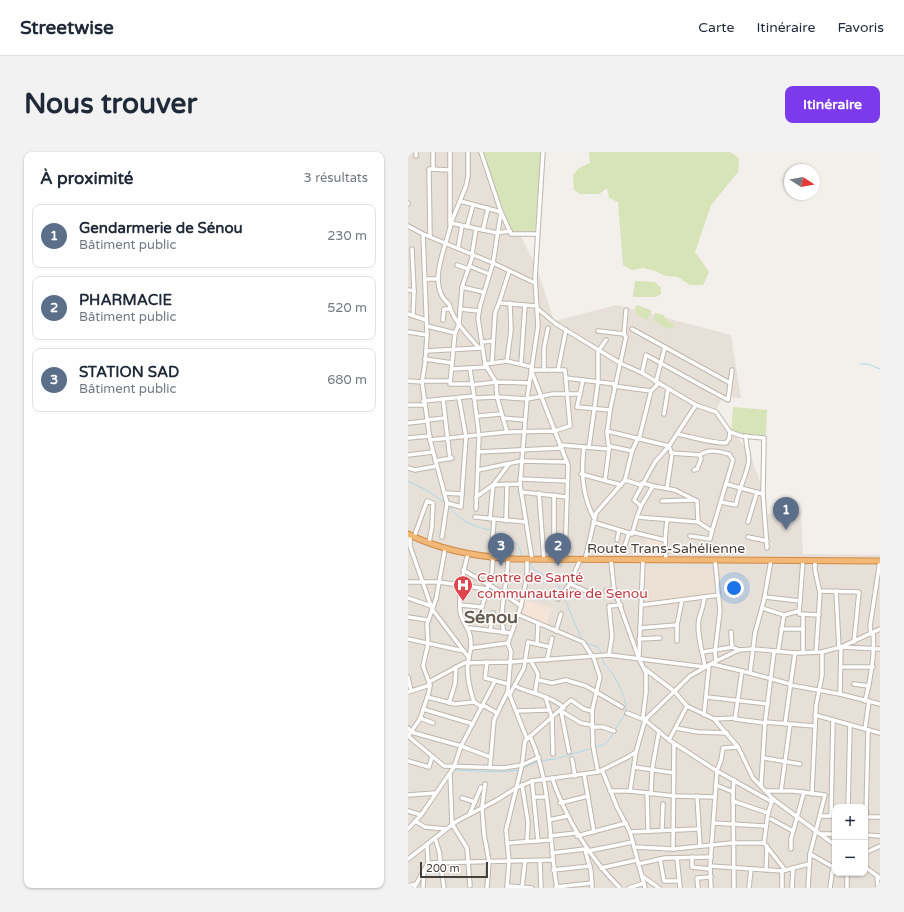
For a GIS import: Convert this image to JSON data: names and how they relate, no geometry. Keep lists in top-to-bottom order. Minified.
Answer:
{"streets":{"highway":["Route Trans-Sahélienne"]},"districts":["Sénou"],"places":{"hospital":["Centre de Santé communautaire de Senou"]},"scale_bar":"200 m","north":"right","page":{"header":"Streetwise","nav":["Carte","Itinéraire","Favoris"],"buttons":"Itinéraire","title":"Nous trouver","heading":["À proximité","3 résultats"],"list":[{"mark":"1","name":"Gendarmerie de Sénou","note":"Bâtiment public","value":"230 m"},{"mark":"2","name":"PHARMACIE","note":"Bâtiment public","value":"520 m"},{"mark":"3","name":"STATION SAD","note":"Bâtiment public","value":"680 m"}],"pins":["1","2","3"],"map_buttons":["+","−"],"scale":"200 m"}}
